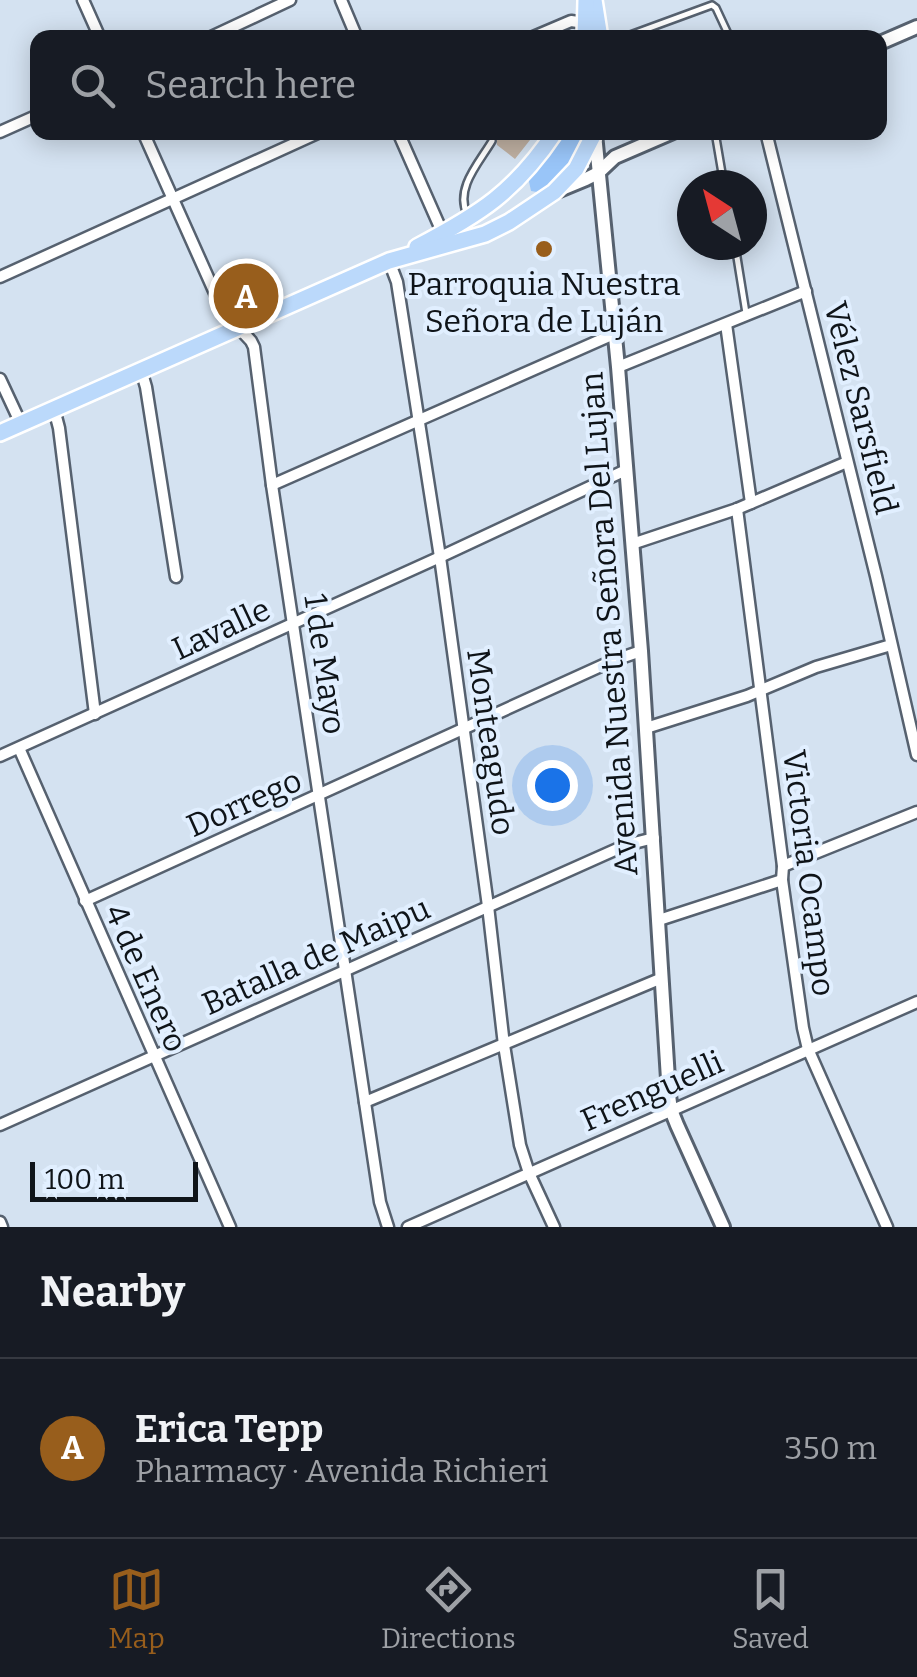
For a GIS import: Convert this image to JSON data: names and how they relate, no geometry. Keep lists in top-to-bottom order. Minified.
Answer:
{"streets":{"street":["Vélez Sarsfield","Avenida Nuestra Señora Del Lujan","Lavalle","1 de Mayo","Monteagudo","Dorrego","Victoria Ocampo","Batalla de Maipu","4 de Enero","Frenguelli"]},"crossings":[["Avenida Nuestra Señora Del Lujan","Lavalle"],["Avenida Nuestra Señora Del Lujan","Dorrego"],["Avenida Nuestra Señora Del Lujan","Batalla de Maipu"],["Avenida Nuestra Señora Del Lujan","Frenguelli"],["Lavalle","1 de Mayo"],["Lavalle","Monteagudo"],["Lavalle","4 de Enero"],["1 de Mayo","Dorrego"],["1 de Mayo","Batalla de Maipu"],["Monteagudo","Dorrego"],["Monteagudo","Batalla de Maipu"],["Monteagudo","Frenguelli"],["Dorrego","4 de Enero"],["Victoria Ocampo","Frenguelli"],["Batalla de Maipu","4 de Enero"]],"places":["Parroquia Nuestra Señora de Luján"],"scale_bar":"100 m","north":"top left","page":{"search":"Search here","pins":"A","scale":"100 m","heading":"Nearby","list":[{"mark":"A","name":"Erica Tepp","note":"Pharmacy · Avenida Richieri","value":"350 m"}],"nav":["Map","Directions","Saved"]}}
